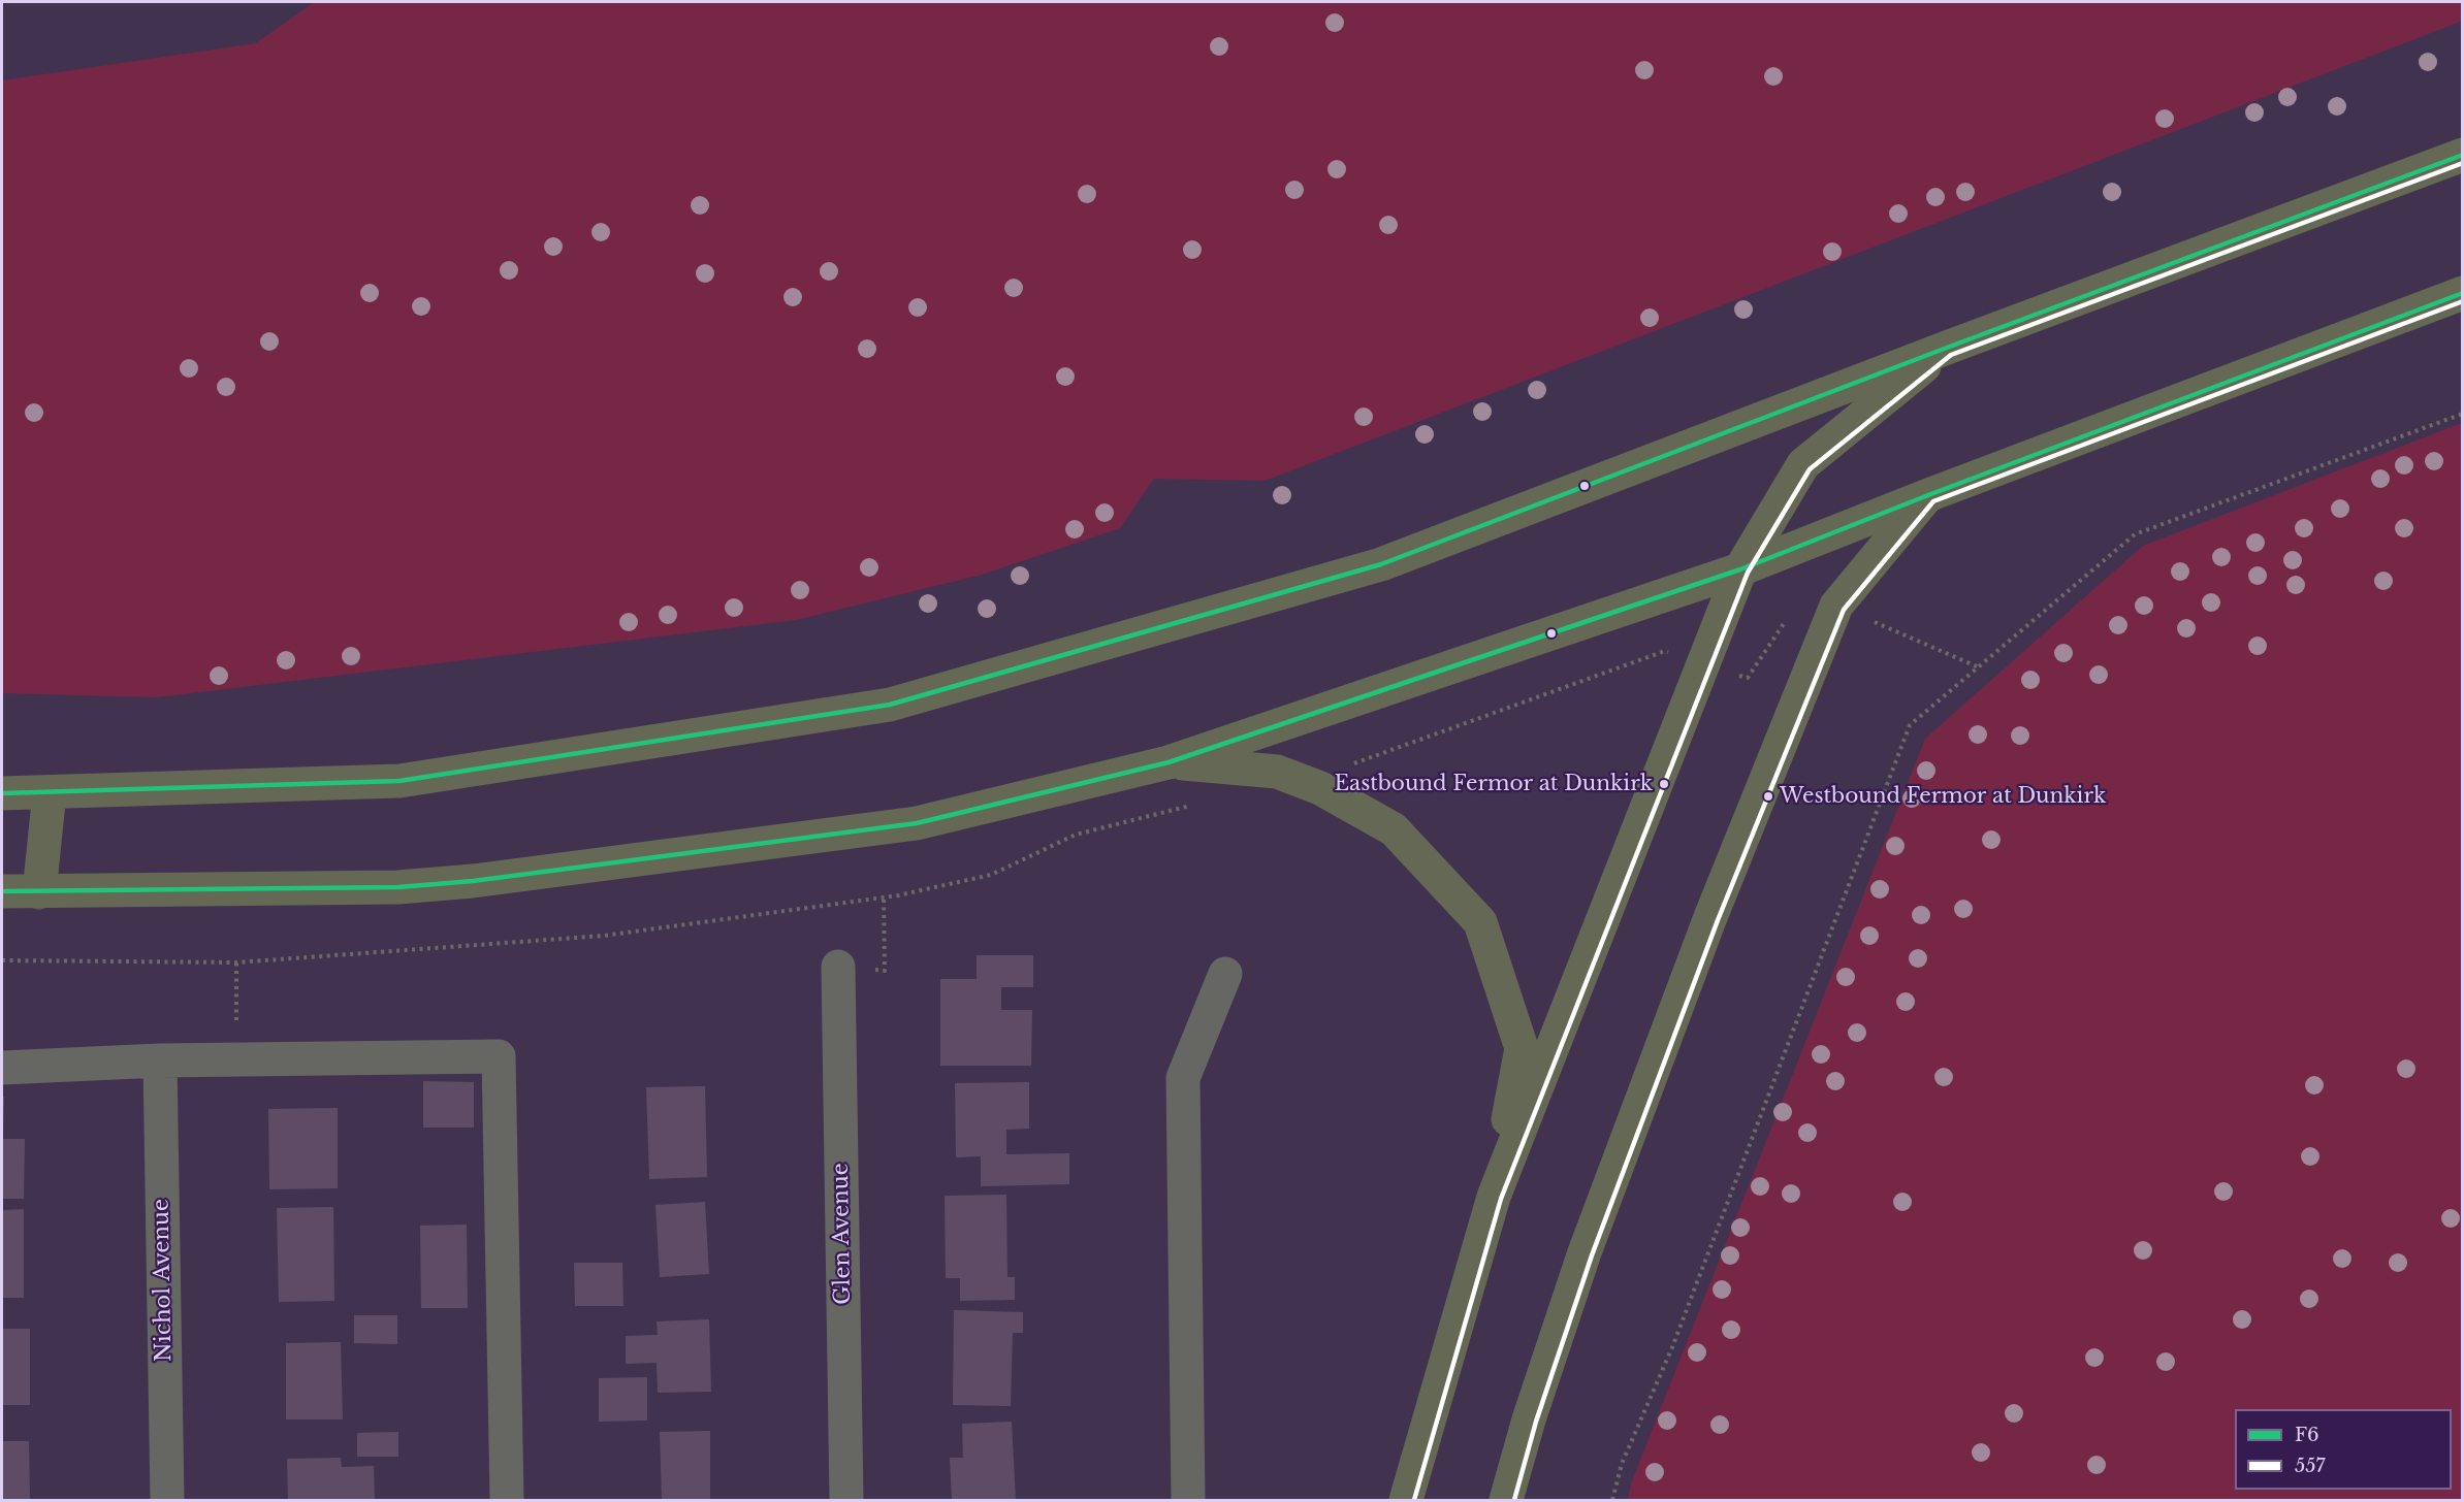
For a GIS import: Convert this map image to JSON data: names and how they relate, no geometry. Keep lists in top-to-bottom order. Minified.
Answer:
{"streets":{"street":["Glen Avenue","Nichol Avenue"]},"places":["Eastbound Fermor at Dunkirk","Westbound Fermor at Dunkirk"],"lines":["transit line F6","transit line 557"],"legend":["F6","557"]}
